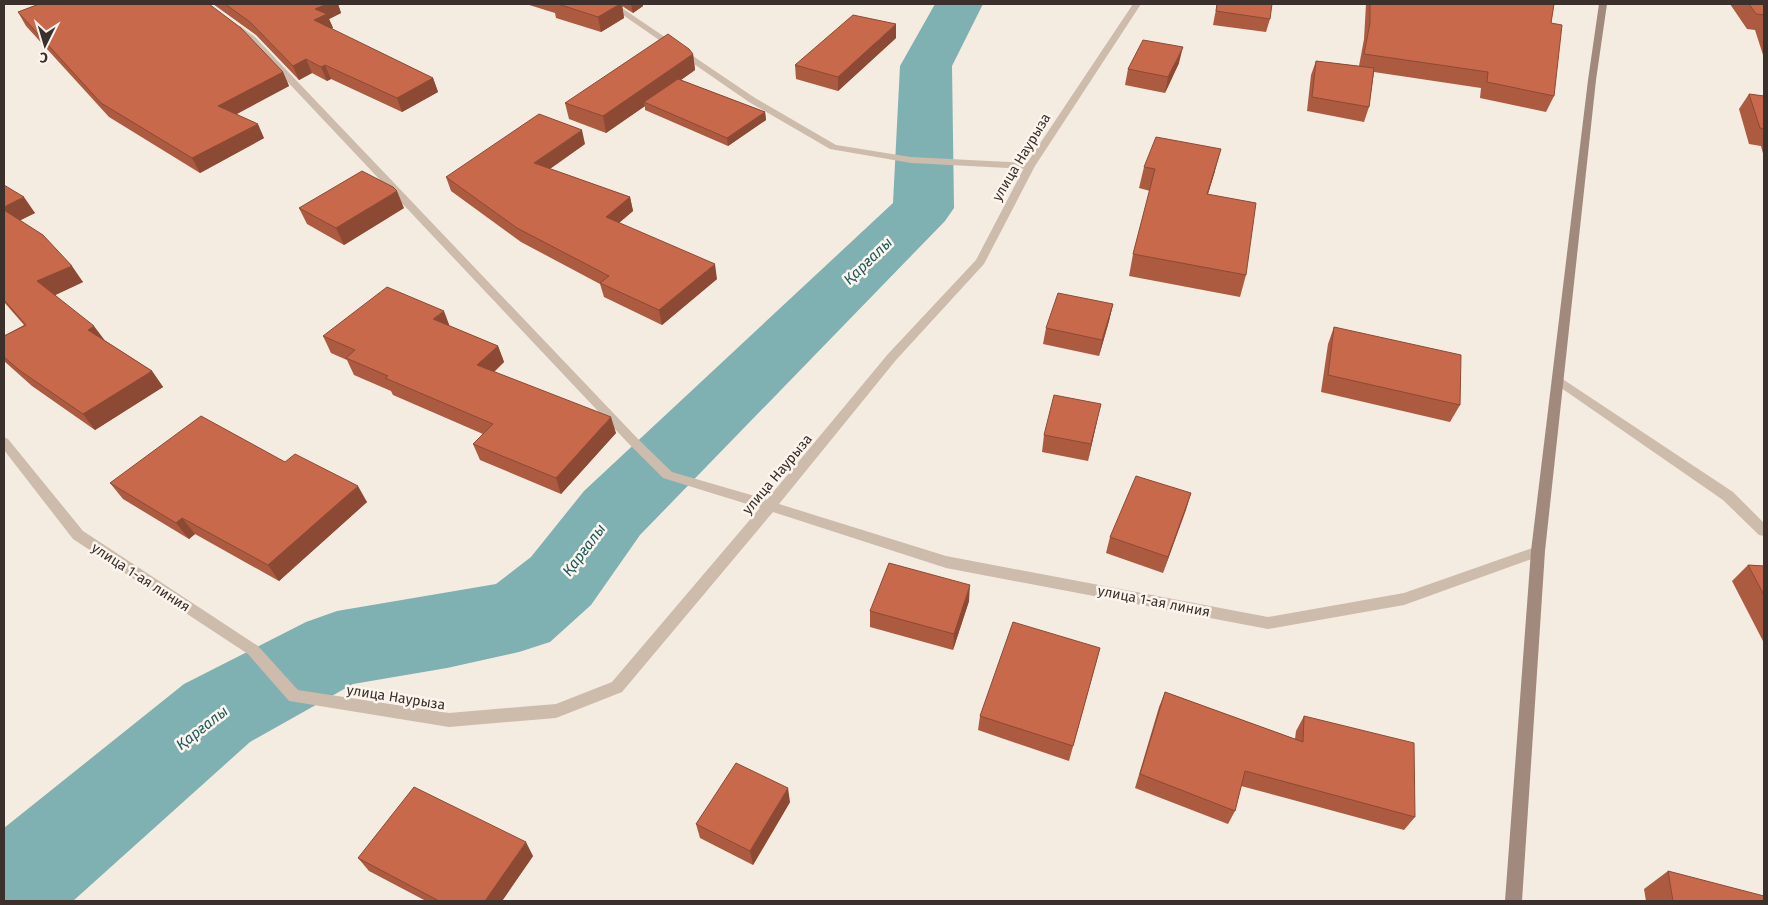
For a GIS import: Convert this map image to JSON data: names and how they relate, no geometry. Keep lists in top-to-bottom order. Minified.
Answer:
{"streets":{"street":["улица Наурыза","улица 1-ая линия"]},"crossings":[["улица Наурыза","улица 1-ая линия"]],"water":["Қарғалы"],"north":"bottom"}
